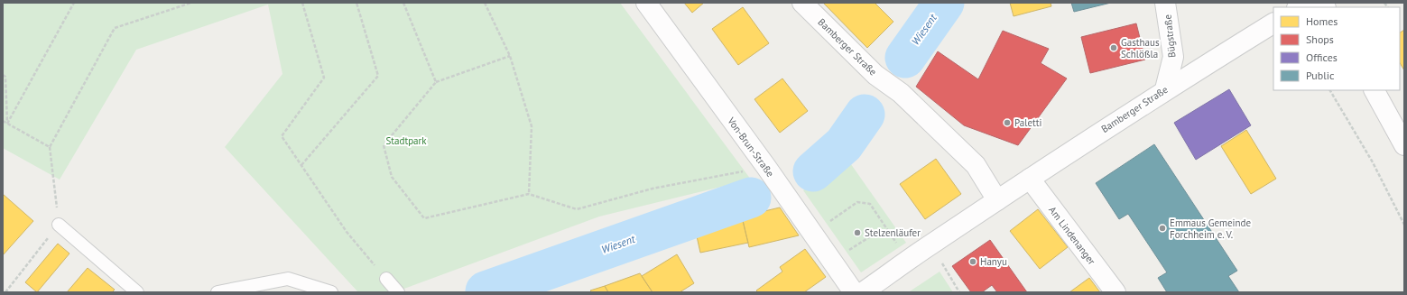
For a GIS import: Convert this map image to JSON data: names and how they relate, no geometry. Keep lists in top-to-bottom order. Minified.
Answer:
{"streets":{"street":["Bügstraße","Bamberger Straße","Von-Brun-Straße","Am Lindenanger"]},"crossings":[["Bügstraße","Bamberger Straße"],["Bamberger Straße","Am Lindenanger"]],"water":["Wiesent"],"parks":["Stadtpark"],"places":["Gasthaus Schlößla","Paletti","Emmaus Gemeinde Forchheim e. V.","Stelzenläufer","Hanyu"],"legend":["Homes","Shops","Offices","Public"]}
